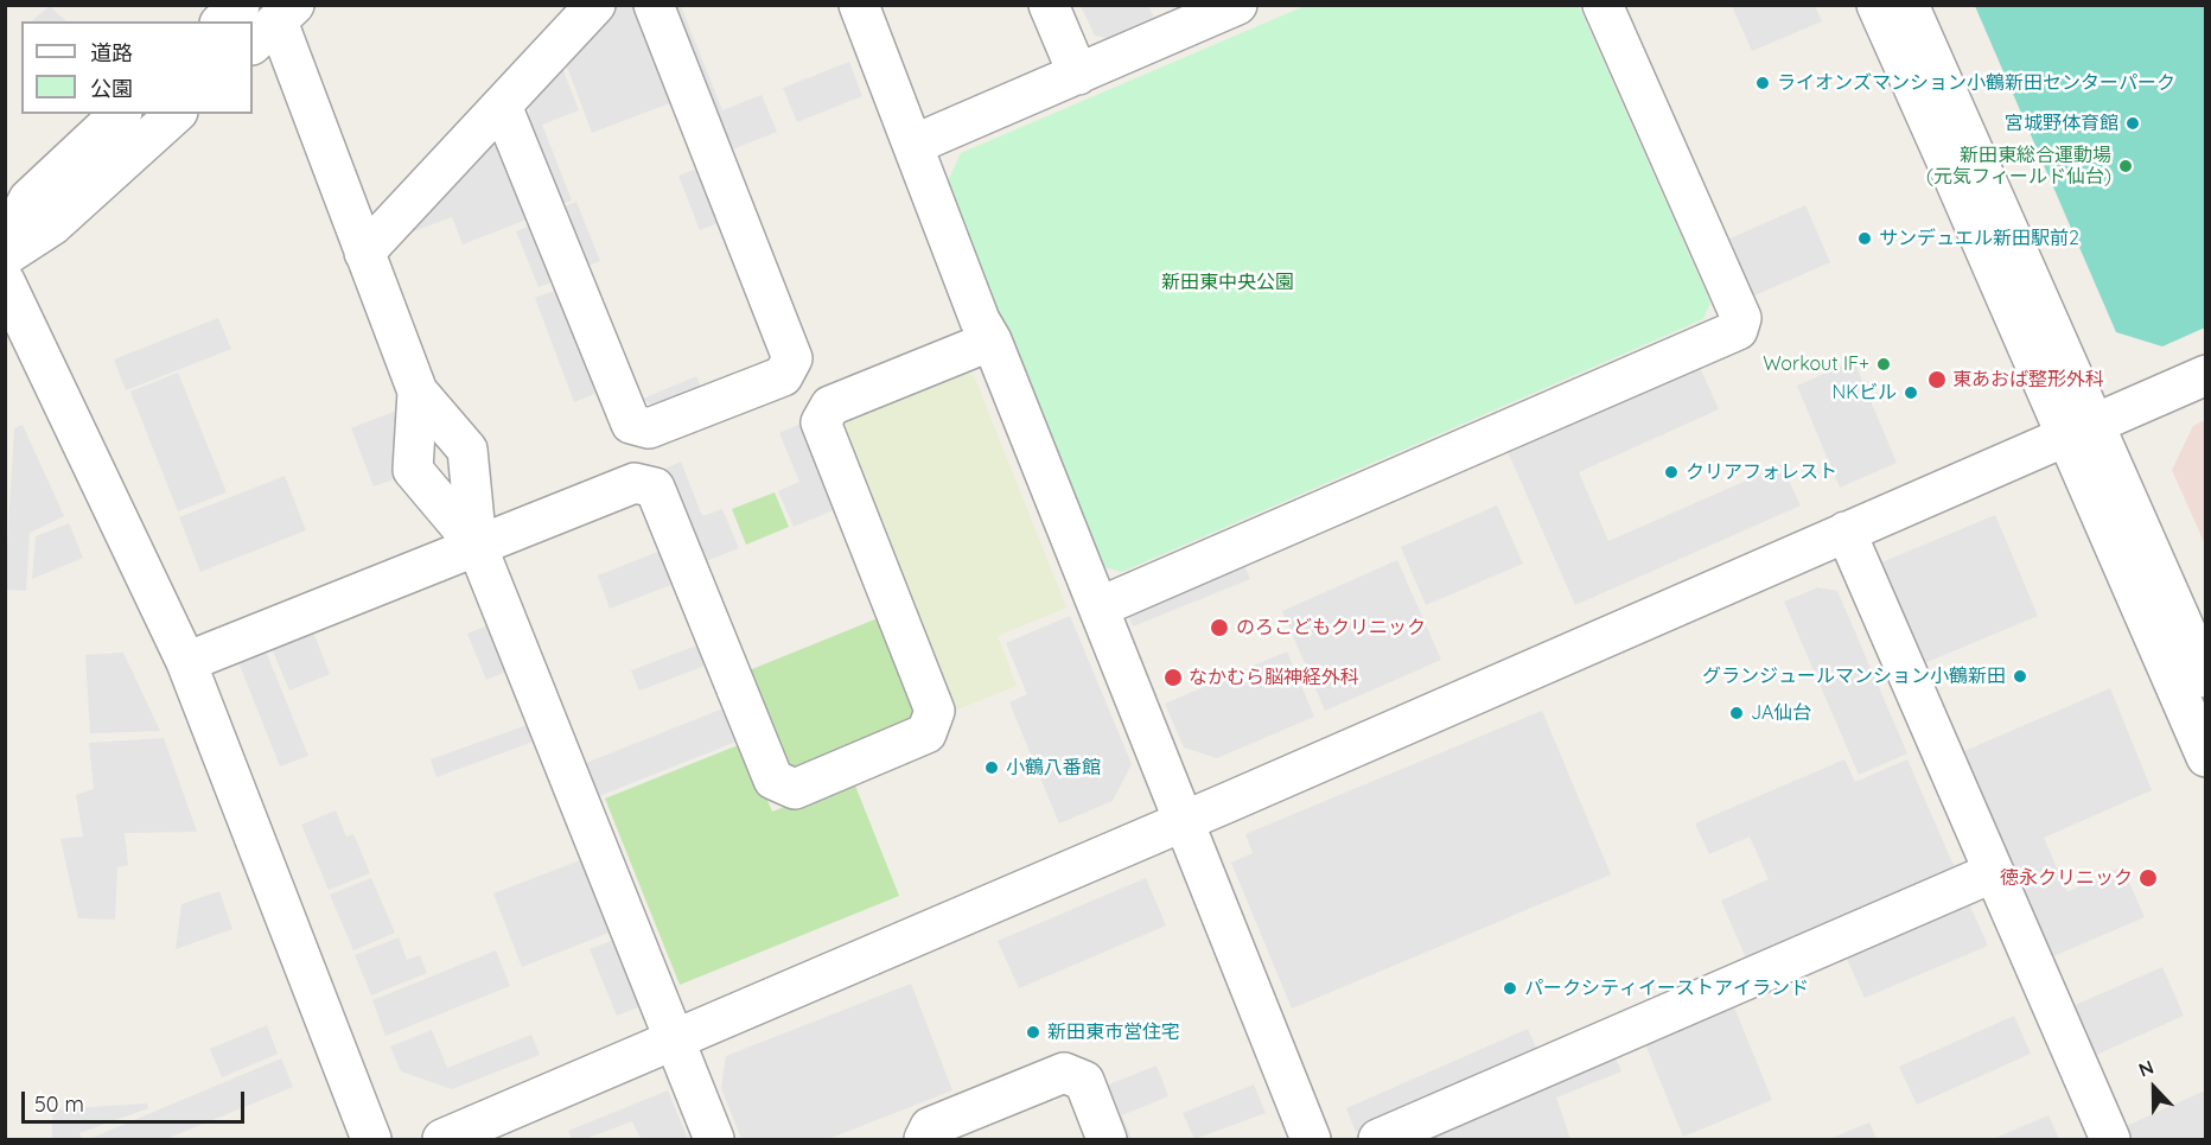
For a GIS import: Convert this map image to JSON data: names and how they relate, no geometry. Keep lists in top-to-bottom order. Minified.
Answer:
{"parks":["新田東中央公園"],"places":["ライオンズマンション小鶴新田センターパーク","宮城野体育館","新田東総合運動場 (元気フィールド仙台)","サンデュエル新田駅前2","Workout IF+","東あおば整形外科","NKビル","クリアフォレスト","のろこどもクリニック","グランジュールマンション小鶴新田","なかむら脳神経外科","JA仙台","小鶴八番館","徳永クリニック","パークシティイーストアイランド","新田東市営住宅"],"legend":["道路","公園"],"scale_bar":"50 m","north":"top"}
